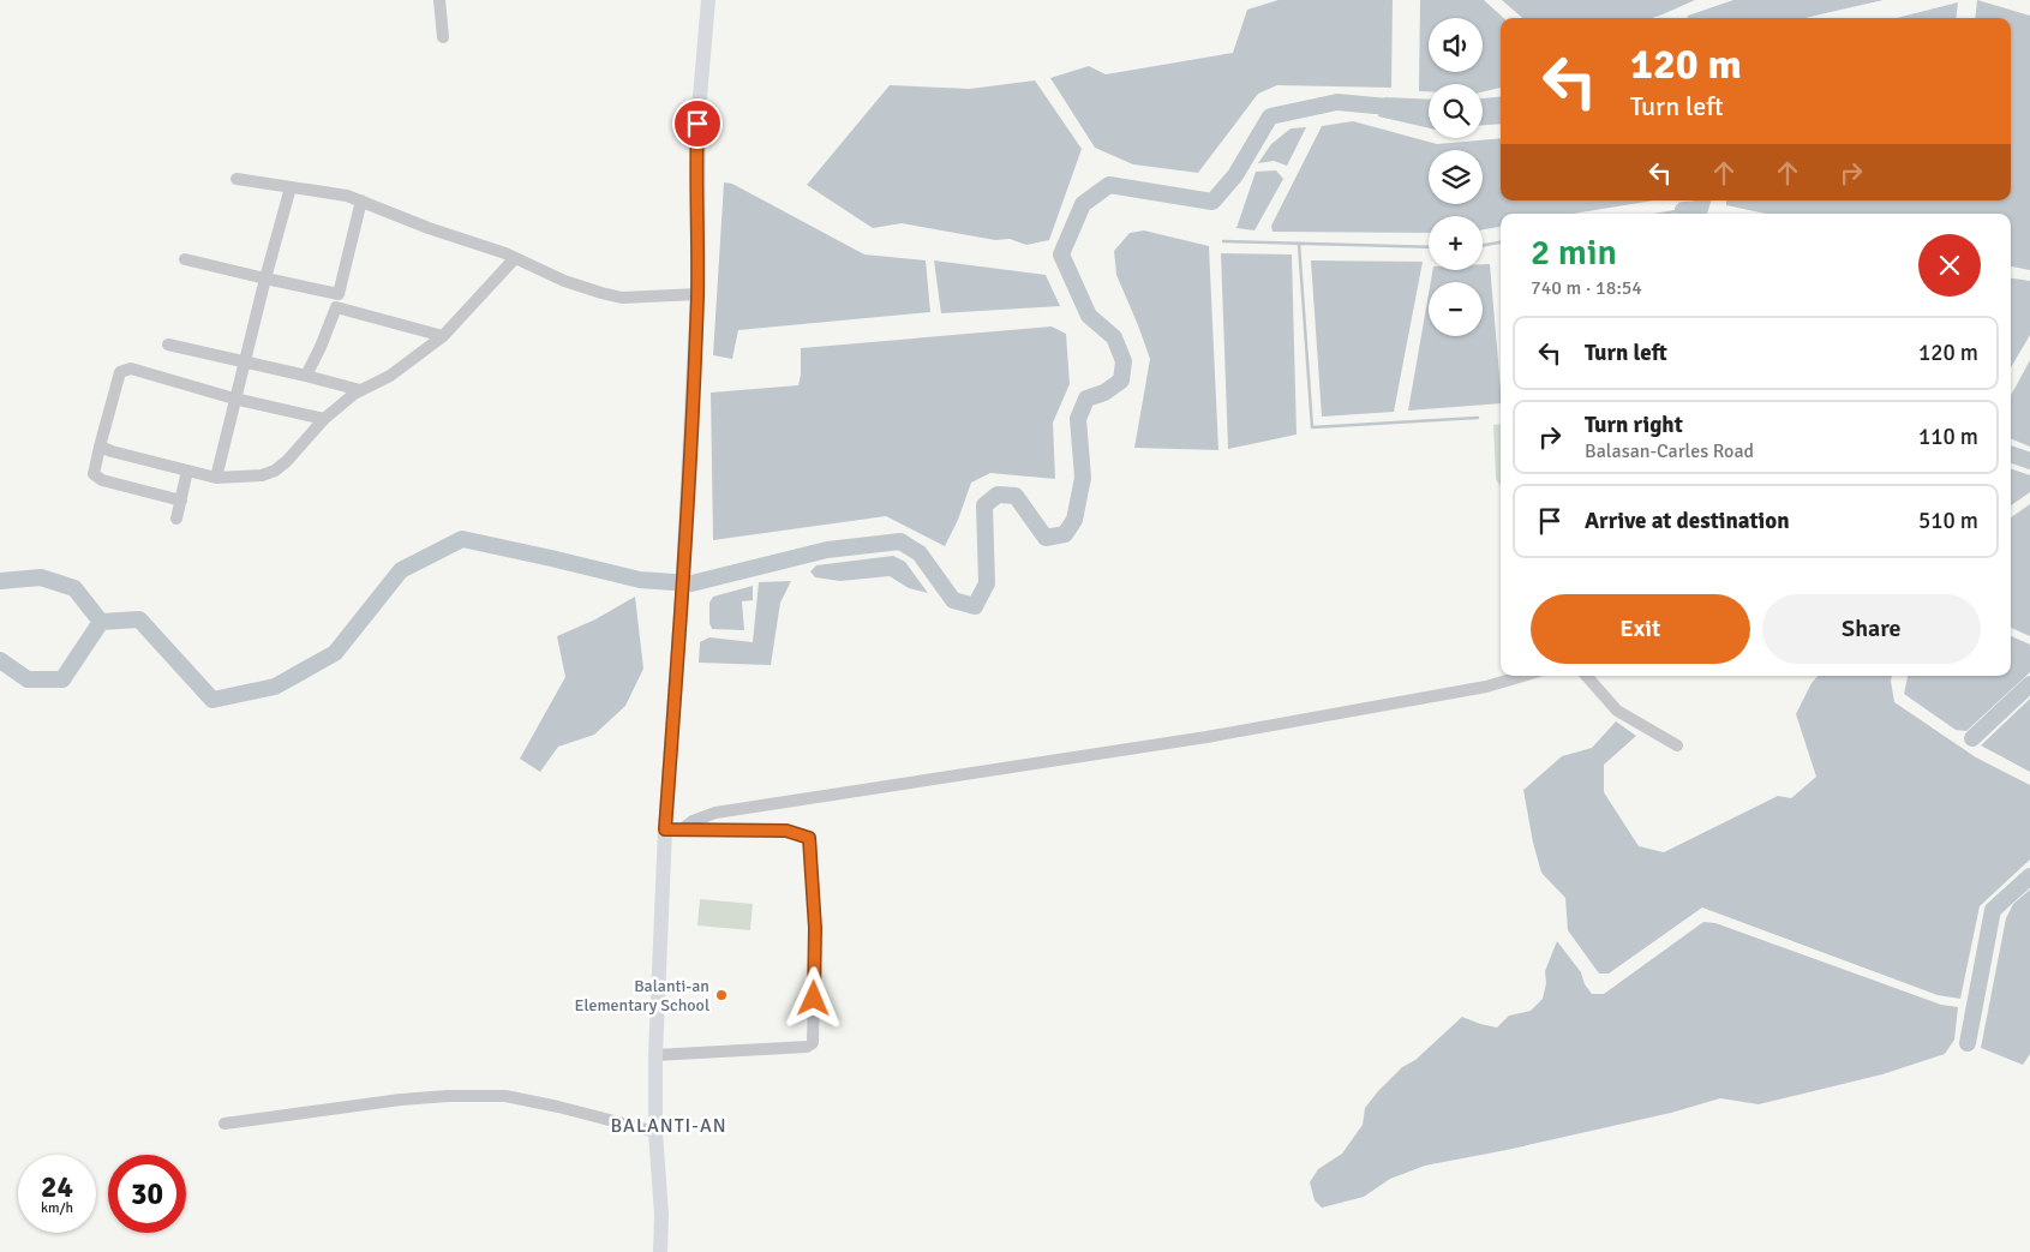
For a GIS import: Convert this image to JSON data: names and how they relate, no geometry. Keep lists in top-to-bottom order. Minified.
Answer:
{"districts":["BALANTI-AN"],"places":["Balanti-an Elementary School"],"page":{"map_buttons":["+","−"],"turn":["120 m","Turn left"],"heading":["2 min","740 m · 18:54"],"list":[{"name":"Turn left","value":"120 m"},{"name":"Turn right","note":"Balasan-Carles Road","value":"110 m"},{"name":"Arrive at destination","value":"510 m"}],"buttons":["Exit","Share"],"speed":"24 km/h","limit":"30"}}
